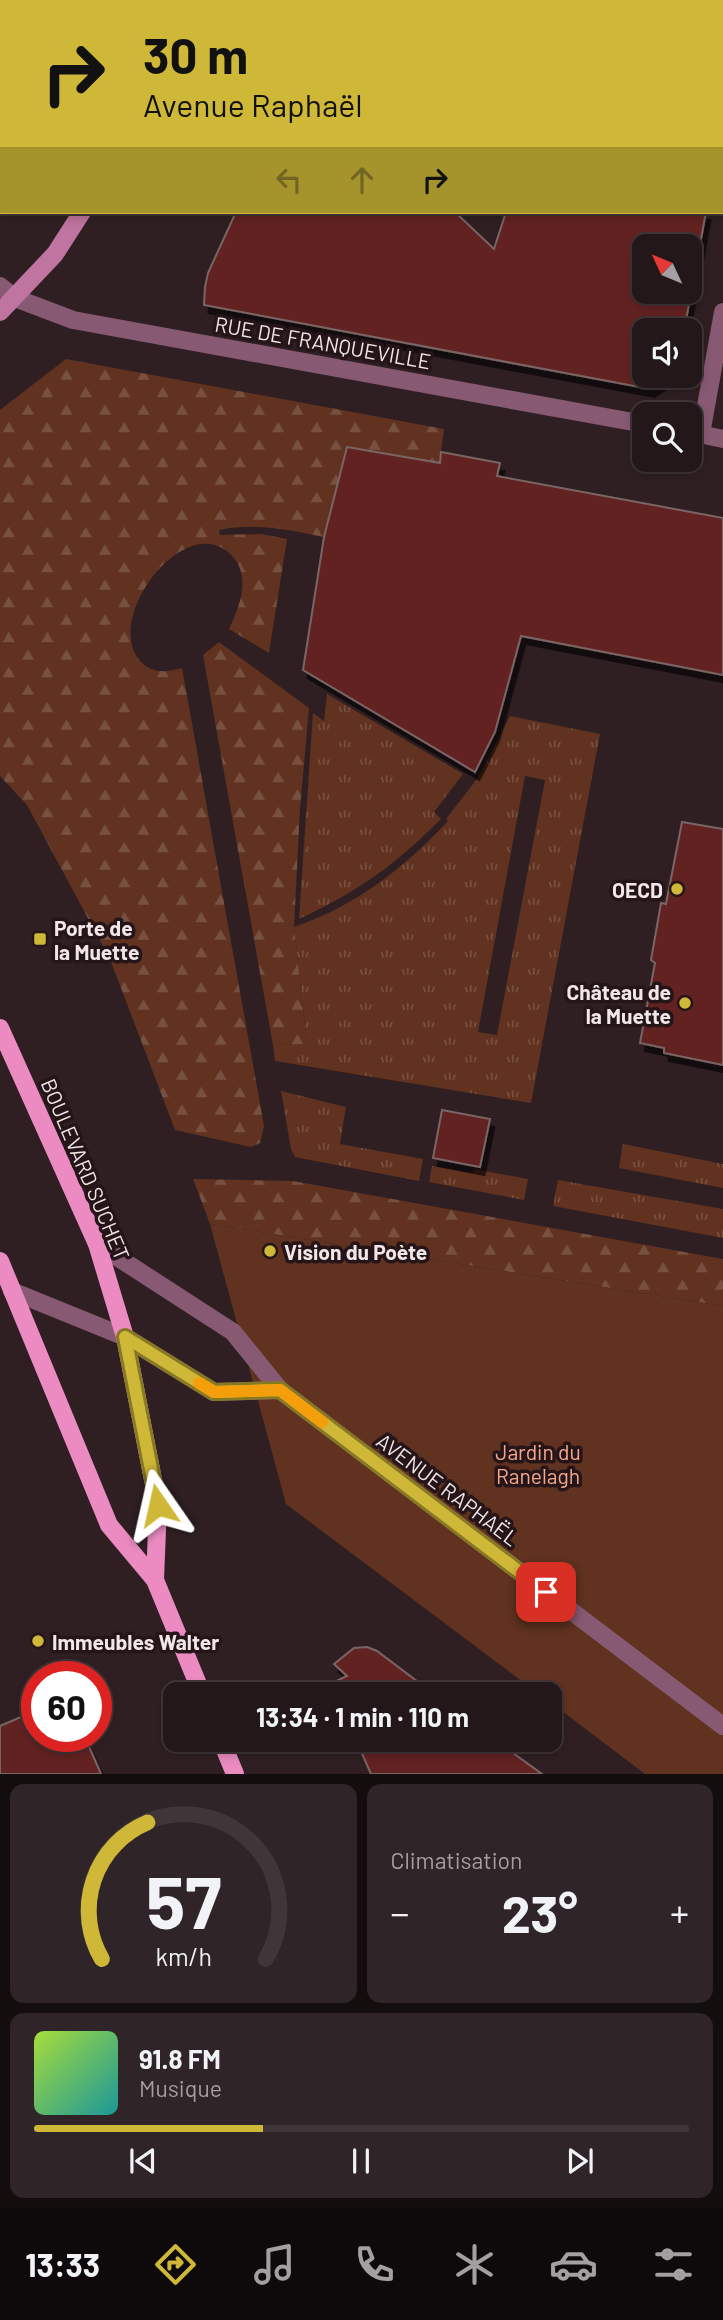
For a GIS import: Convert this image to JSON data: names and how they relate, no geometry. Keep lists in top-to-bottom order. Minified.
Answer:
{"streets":{"main road":["BOULEVARD SUCHET"],"street":["RUE DE FRANQUEVILLE","AVENUE RAPHAËL"]},"crossings":[["BOULEVARD SUCHET","AVENUE RAPHAËL"]],"parks":["Jardin du Ranelagh"],"places":{"other":["OECD","Château de la Muette","Vision du Poète","Immeubles Walter"],"transit":["Porte de la Muette"]},"north":"top left","page":{"turn":["30 m","Avenue Raphaël"],"limit":"60","trip":"13:34 · 1 min · 110 m","tile":"Climatisation","heat":["−","23°","+"],"song":["91.8 FM","Musique"],"tabs":"13:33","gauge":["57","km/h"]}}
